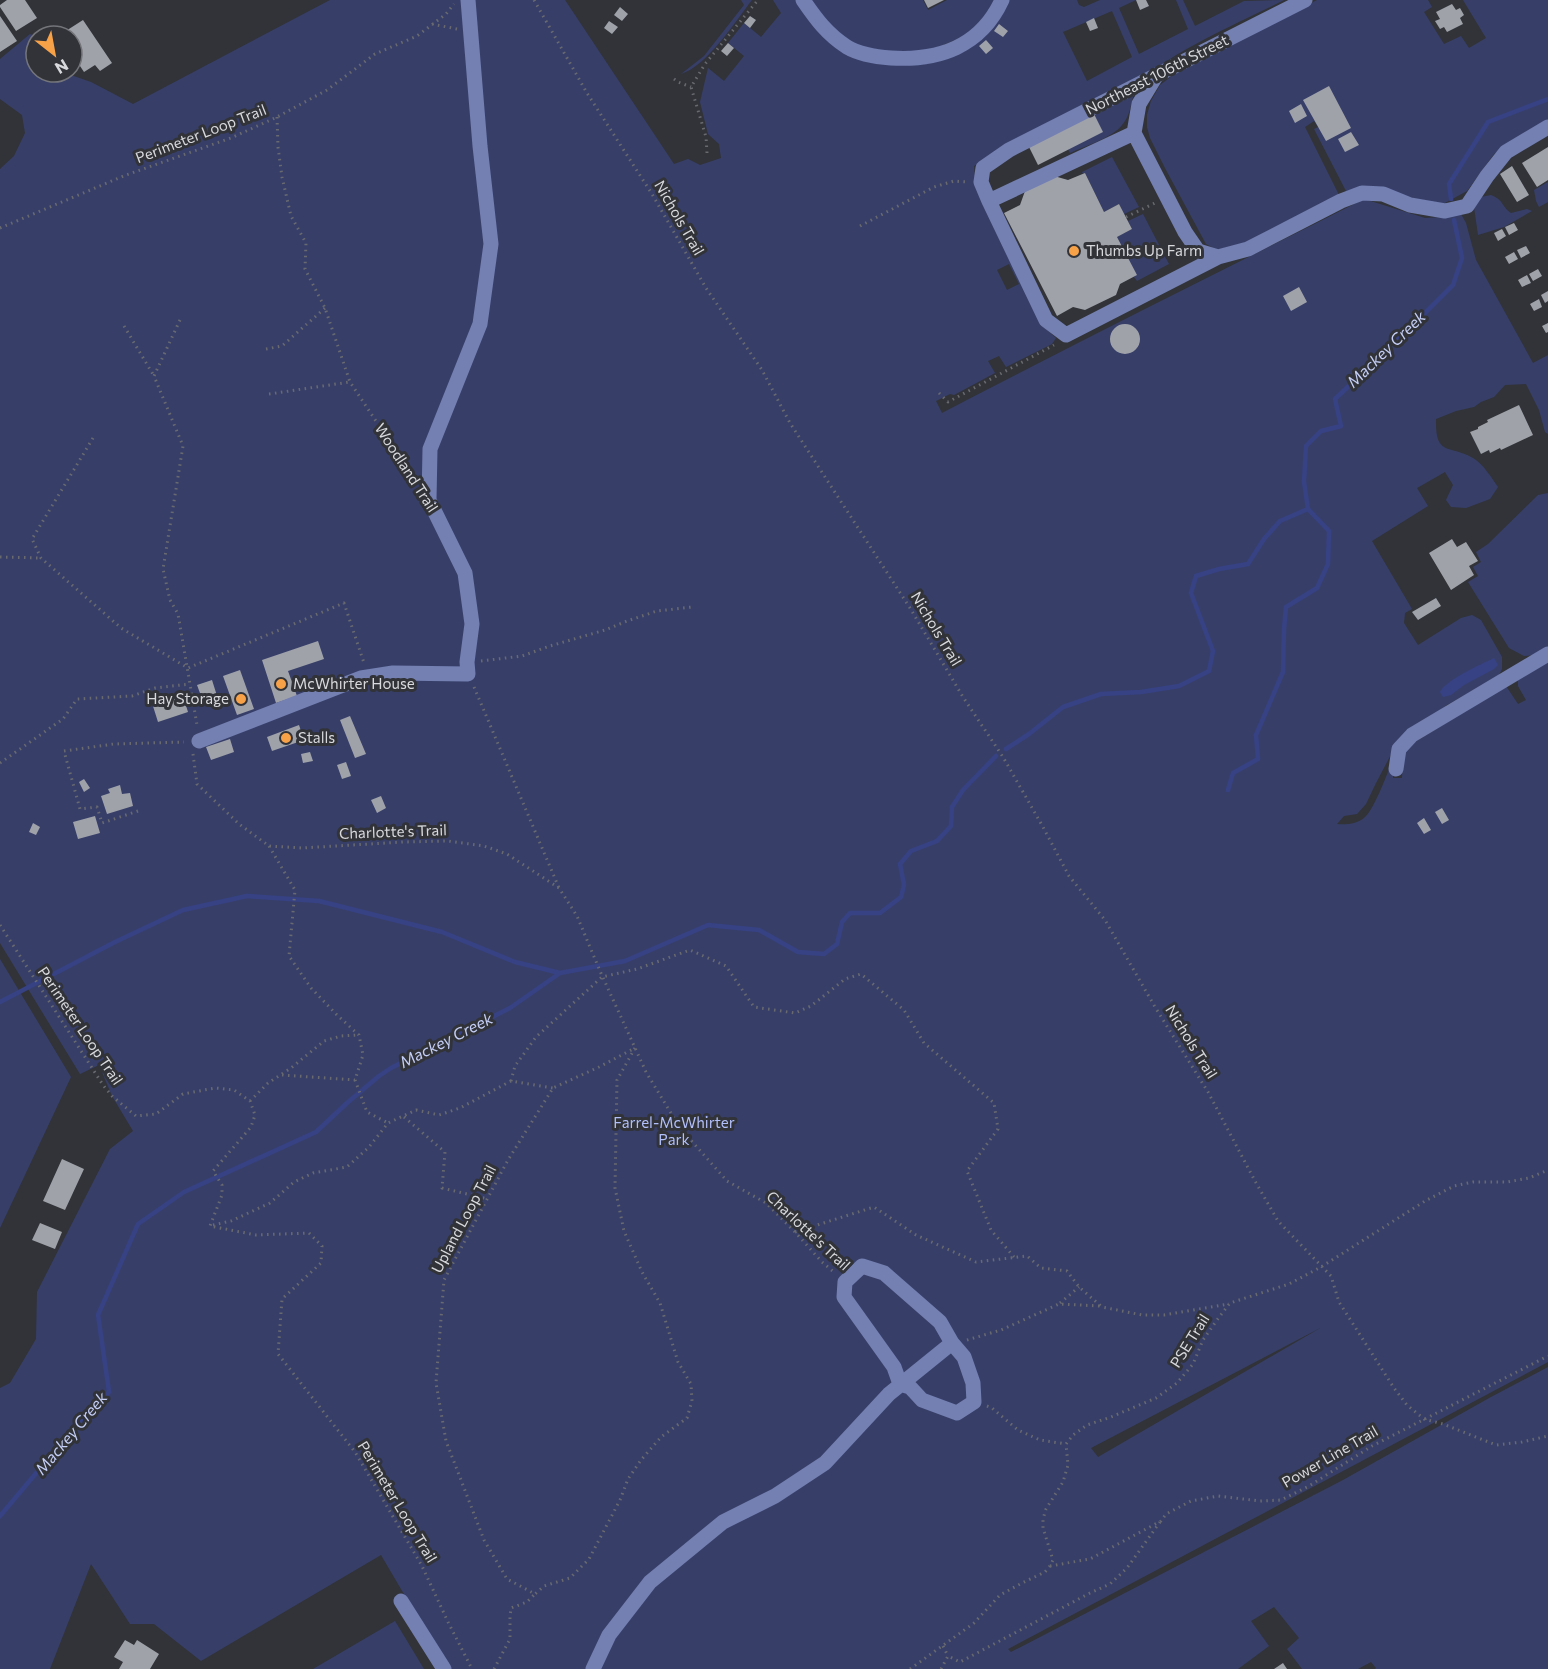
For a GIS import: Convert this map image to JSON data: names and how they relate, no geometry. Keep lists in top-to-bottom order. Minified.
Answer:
{"streets":{"street":["Northeast 106th Street","Woodland Trail"],"path":["Perimeter Loop Trail","Nichols Trail","Charlotte's Trail","Upland Loop Trail","PSE Trail","Power Line Trail"]},"crossings":[["Perimeter Loop Trail","Woodland Trail"],["Nichols Trail","Power Line Trail"]],"water":["Mackey Creek"],"parks":["Farrel-McWhirter Park"],"places":["Thumbs Up Farm","McWhirter House","Hay Storage","Stalls"],"north":"bottom right"}
